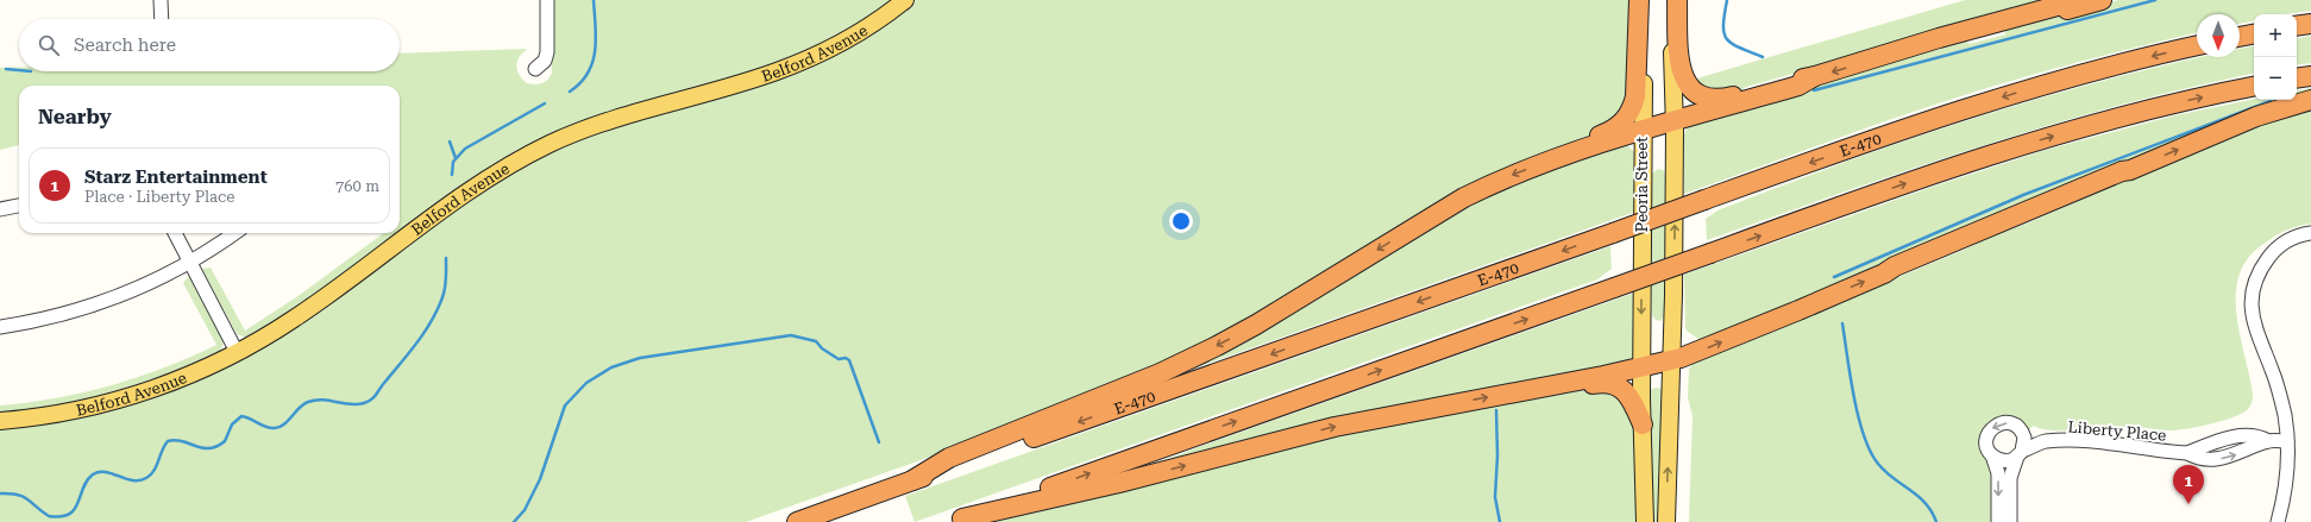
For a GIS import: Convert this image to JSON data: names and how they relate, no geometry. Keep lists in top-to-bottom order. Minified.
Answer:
{"streets":{"highway":["E-470"],"main road":["Belford Avenue","Peoria Street"],"street":["Liberty Place"]},"north":"bottom","page":{"map_buttons":["+","−"],"search":"Search here","heading":"Nearby","list":[{"mark":"1","name":"Starz Entertainment","note":"Place · Liberty Place","value":"760 m"}],"pins":"1"}}
